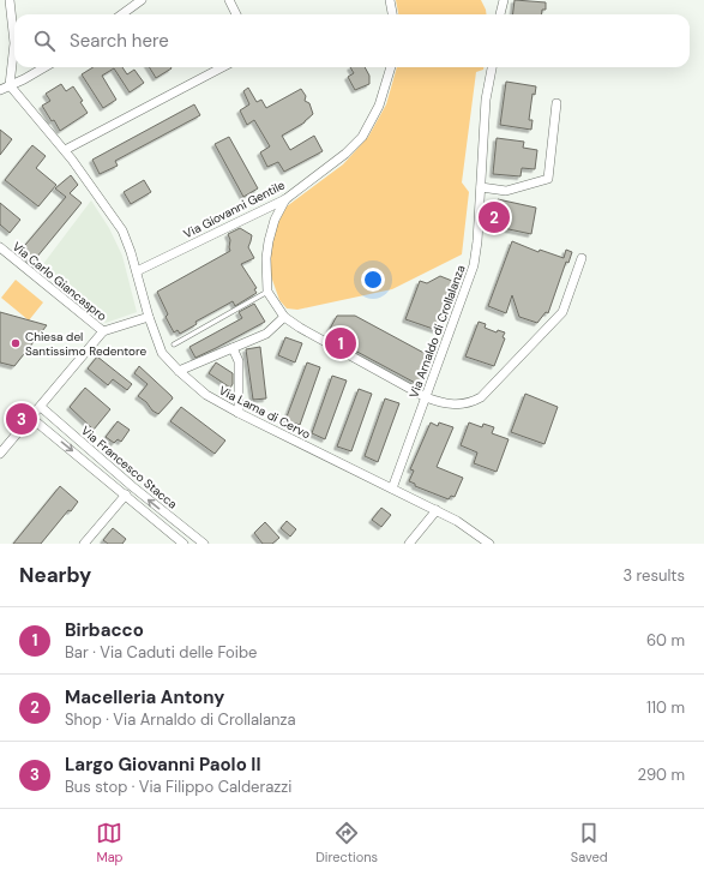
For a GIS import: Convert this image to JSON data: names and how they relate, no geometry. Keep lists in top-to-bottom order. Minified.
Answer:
{"streets":{"street":["Via Giovanni Gentile","Via Carlo Giancaspro","Via Arnaldo di Crollalanza","Via Lama di Cervo","Via Francesco Stacca"]},"crossings":[["Via Giovanni Gentile","Via Lama di Cervo"],["Via Arnaldo di Crollalanza","Via Lama di Cervo"]],"places":["Chiesa del Santissimo Redentore"],"page":{"search":"Search here","pins":["2","1","3"],"heading":["Nearby","3 results"],"list":[{"mark":"1","name":"Birbacco","note":"Bar · Via Caduti delle Foibe","value":"60 m"},{"mark":"2","name":"Macelleria Antony","note":"Shop · Via Arnaldo di Crollalanza","value":"110 m"},{"mark":"3","name":"Largo Giovanni Paolo II","note":"Bus stop · Via Filippo Calderazzi","value":"290 m"}],"nav":["Map","Directions","Saved"]}}
